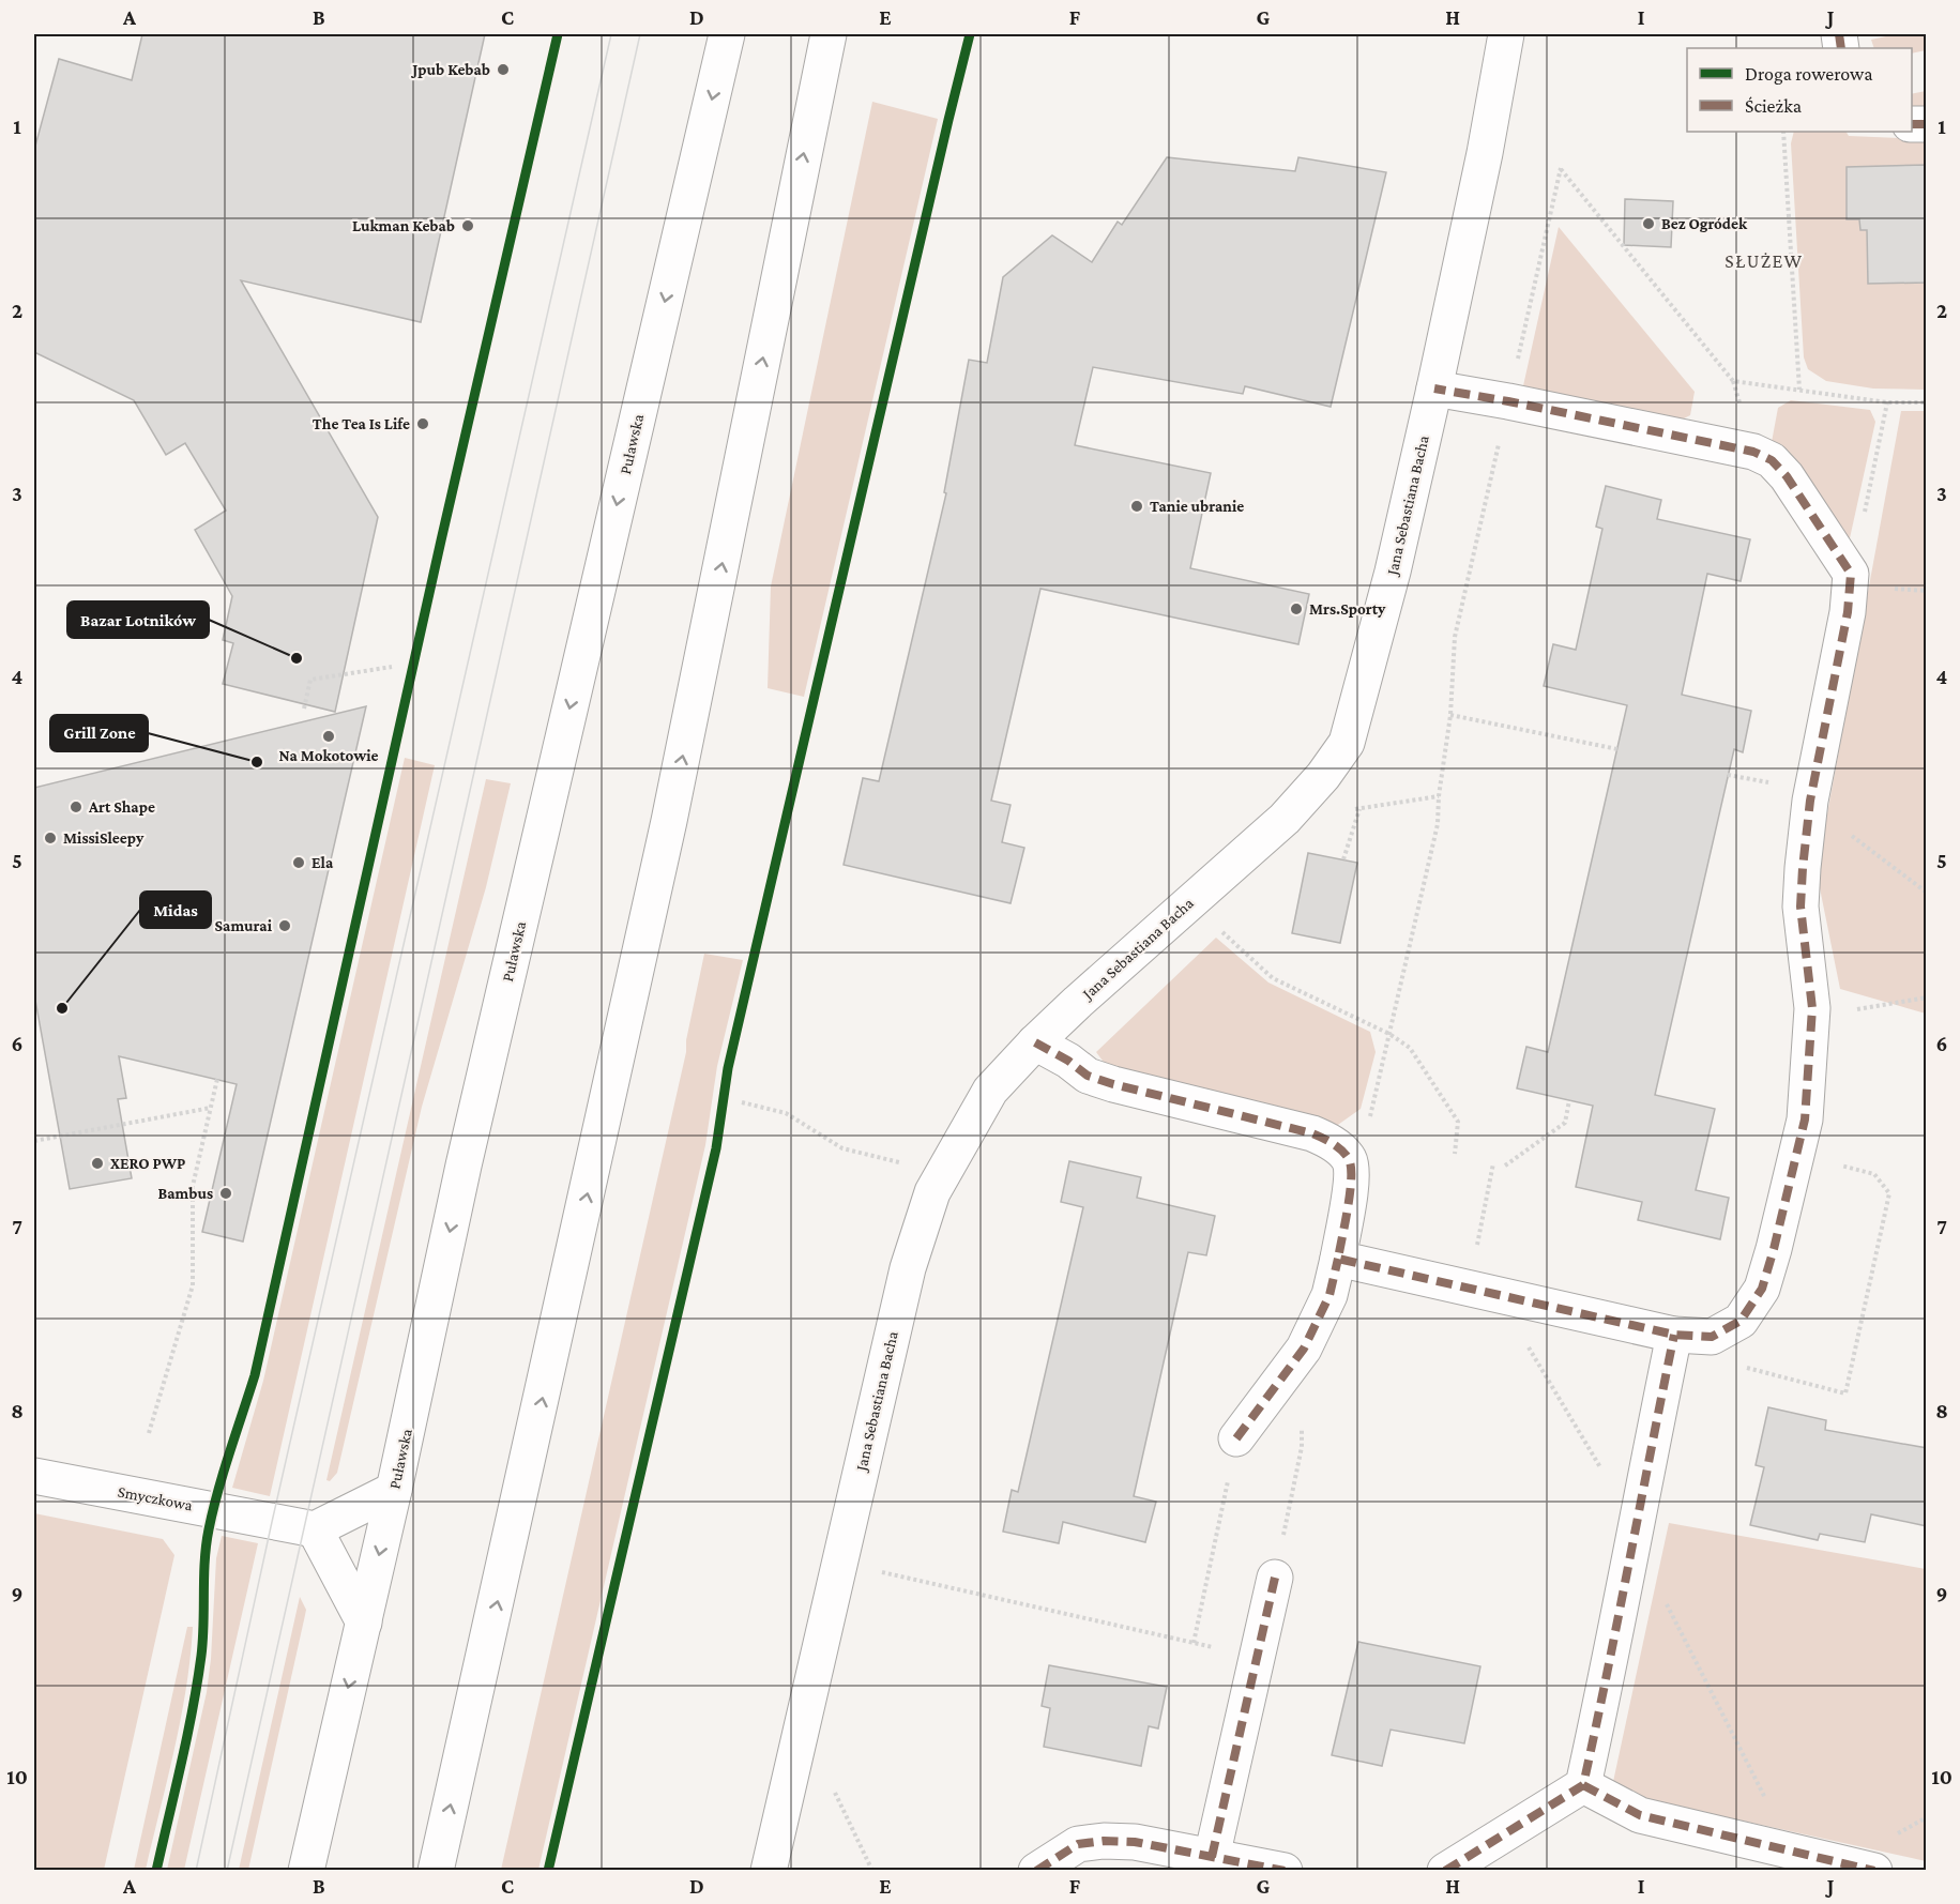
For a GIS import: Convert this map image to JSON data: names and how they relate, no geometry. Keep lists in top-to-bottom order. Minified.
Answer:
{"streets":{"street":["Puławska","Jana Sebastiana Bacha","Smyczkowa"]},"districts":["SŁUŻEW"],"places":["Jpub Kebab","Bez Ogródek","Lukman Kebab","The Tea Is Life","Tanie ubranie","Mrs.Sporty","Bazar Lotników","Na Mokotowie","Grill Zone","Art Shape","MissiSleepy","Ela","Samurai","Midas","XERO PWP","Bambus"],"legend":["Droga rowerowa","Ścieżka"],"grid":{"columns":["A","B","C","D","E","F","G","H","I","J"],"rows":["1","2","3","4","5","6","7","8","9","10"]}}
